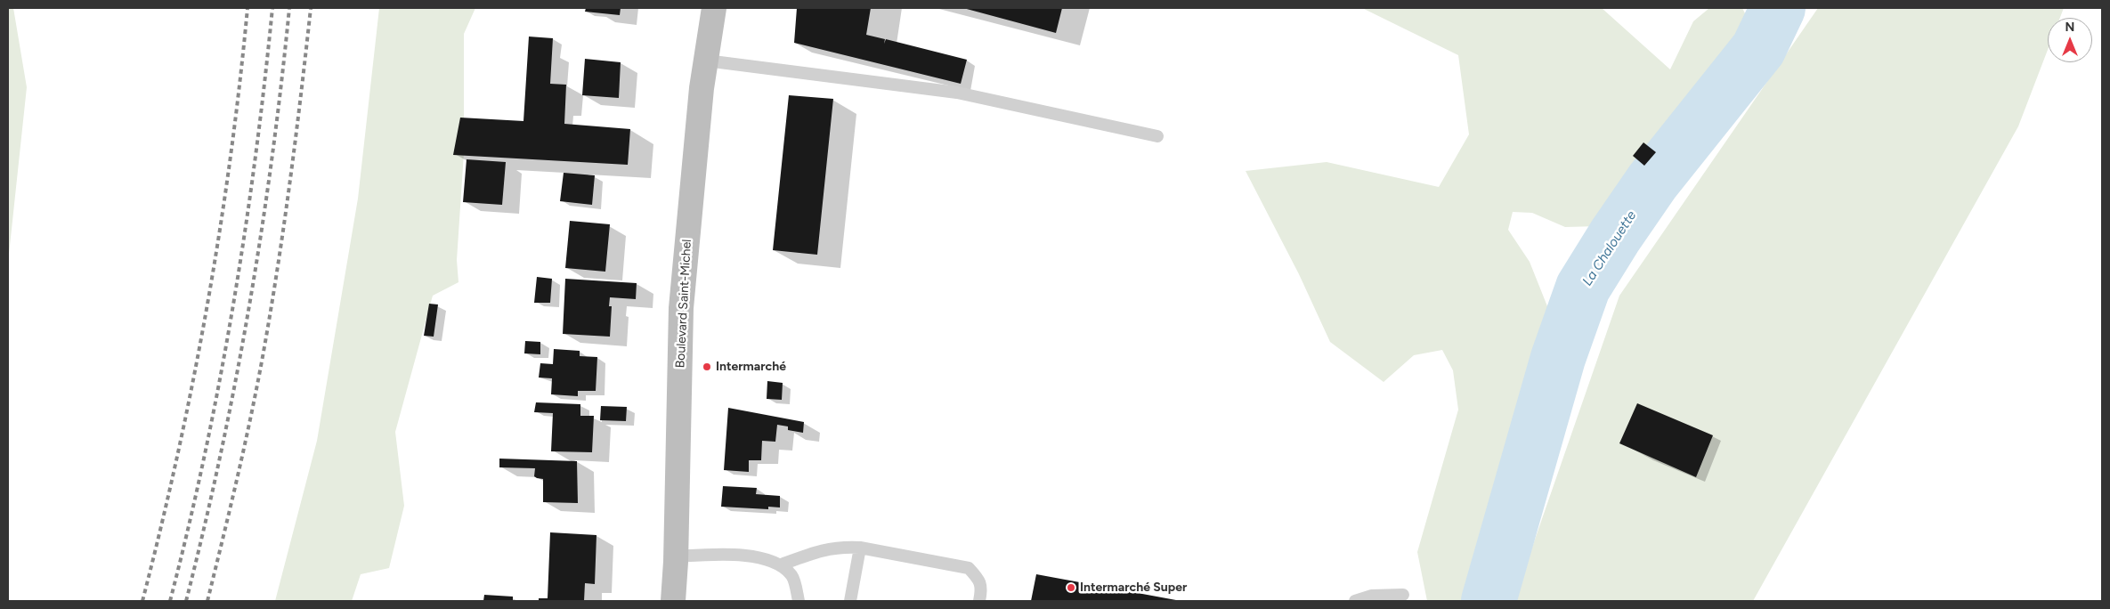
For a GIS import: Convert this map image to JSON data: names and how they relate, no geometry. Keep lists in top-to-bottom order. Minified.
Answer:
{"streets":{"main road":["Boulevard Saint-Michel"]},"water":["La Chalouette"],"places":["Intermarché","Intermarché Super"],"north":"top"}
